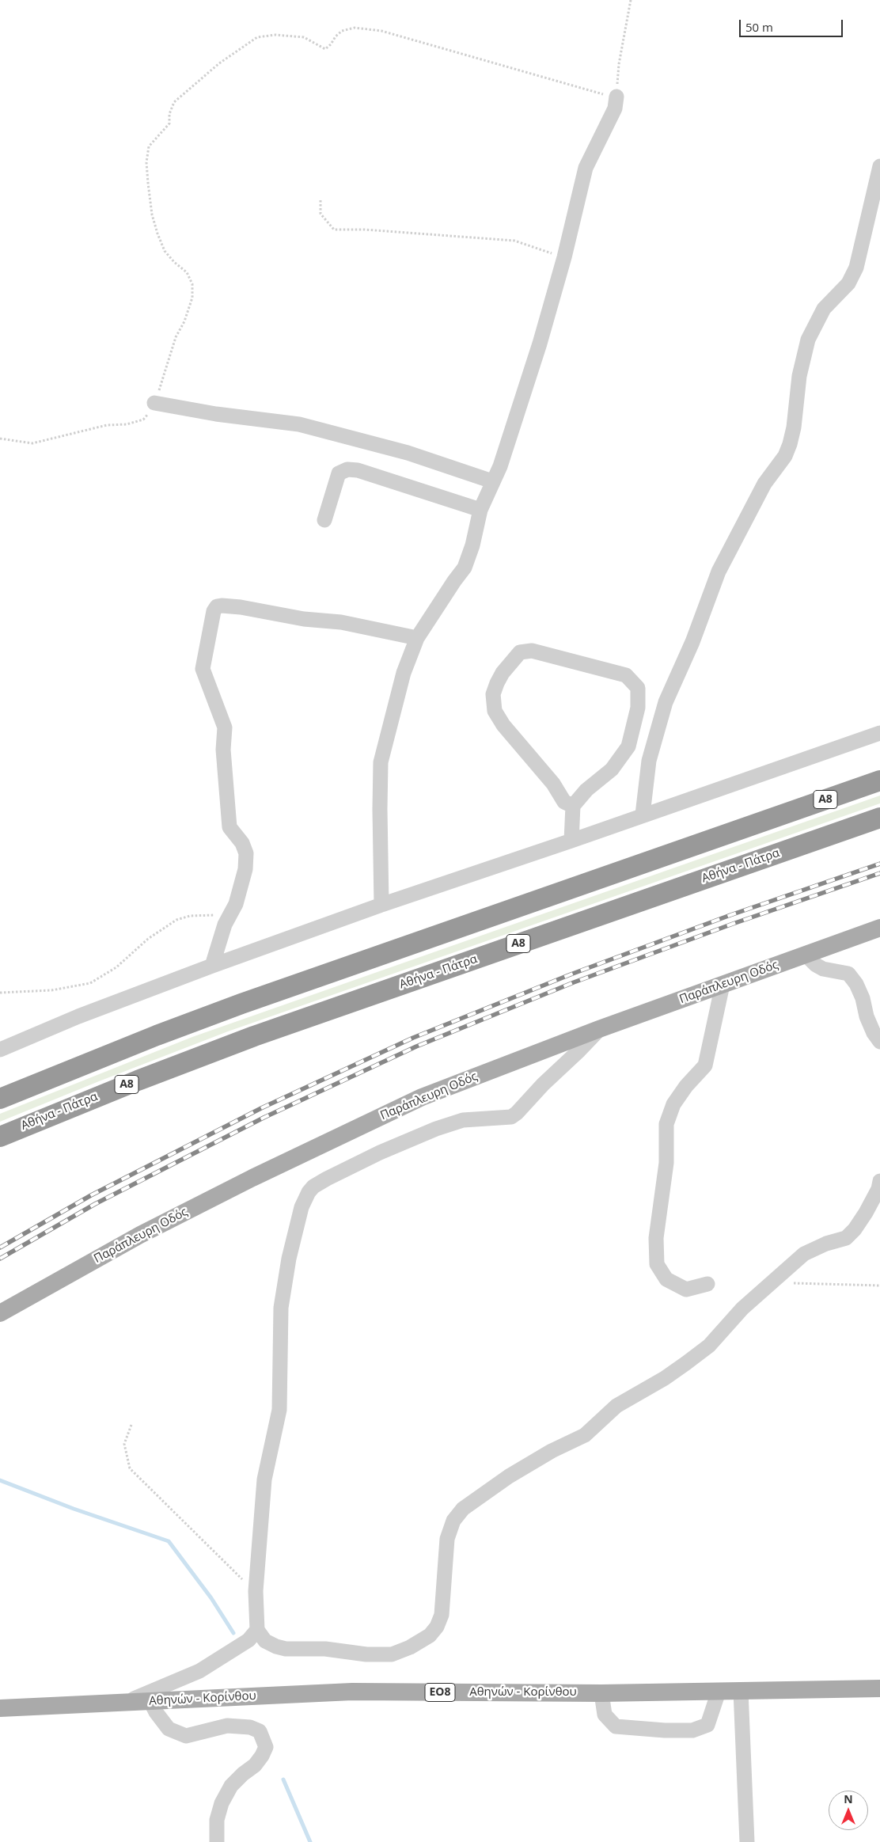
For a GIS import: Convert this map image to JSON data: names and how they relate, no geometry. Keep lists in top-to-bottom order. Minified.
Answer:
{"streets":{"highway":["Α8","Αθήνα - Πάτρα"],"main road":["Παράπλευρη Οδός","ΕΟ8","Αθηνών - Κορίνθου"]},"scale_bar":"50 m","north":"top"}
